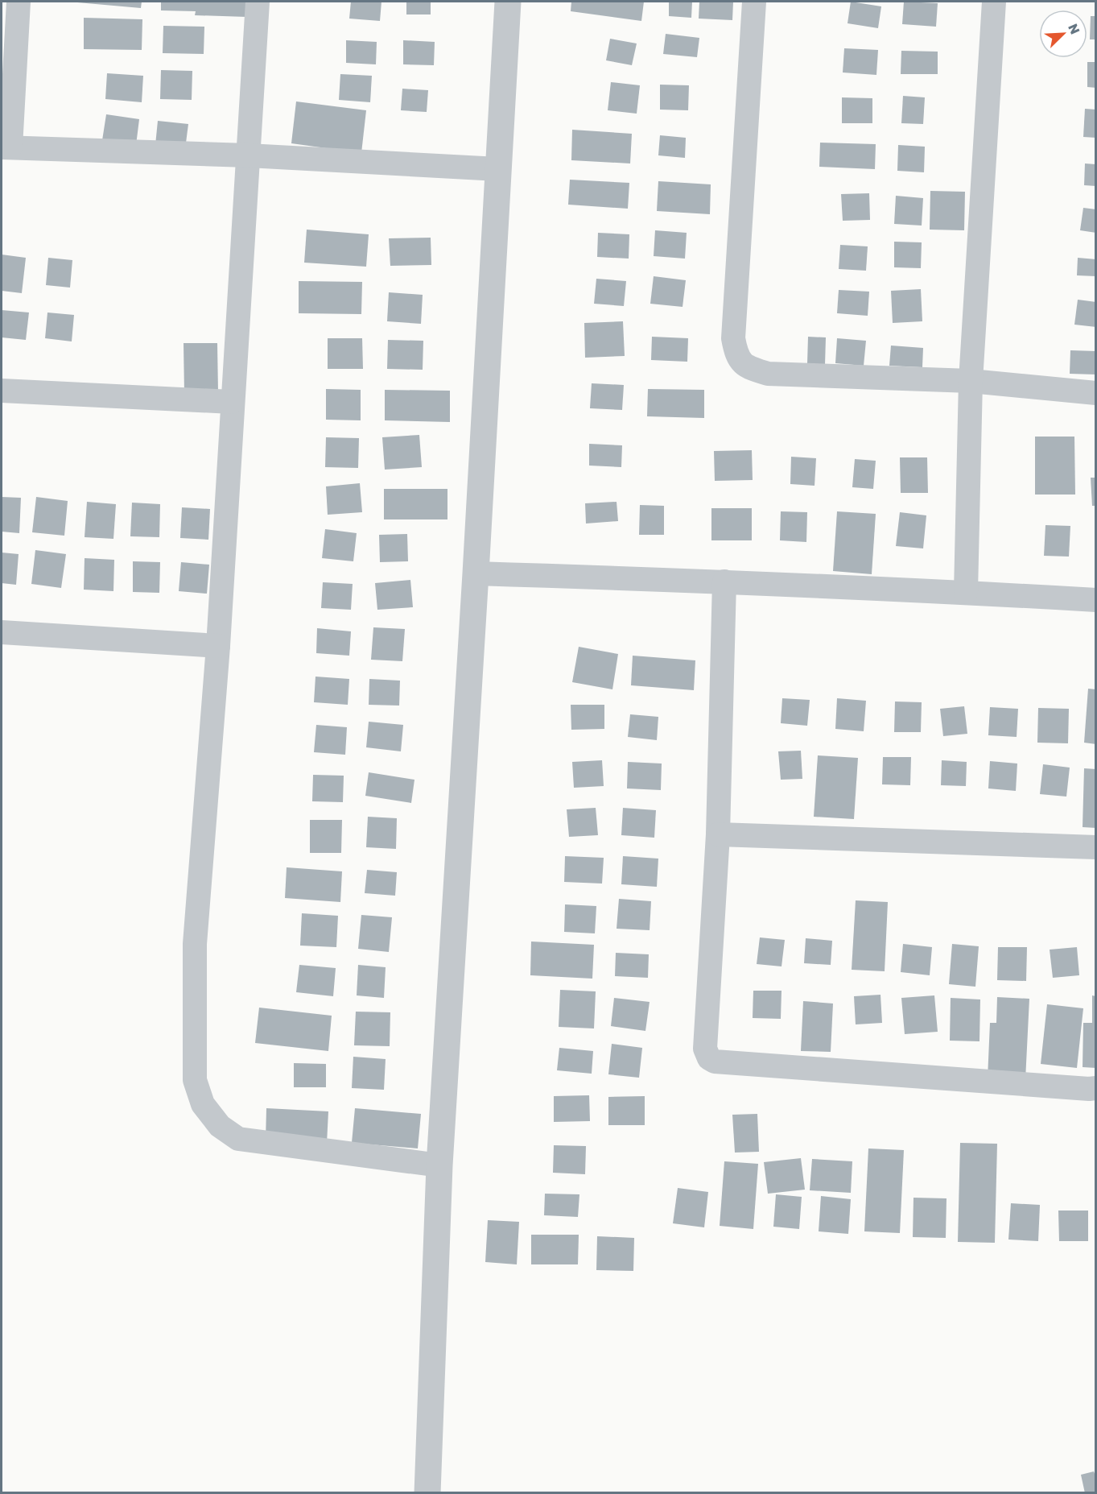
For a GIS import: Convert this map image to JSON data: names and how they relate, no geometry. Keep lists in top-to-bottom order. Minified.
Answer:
{"north":"top right"}
